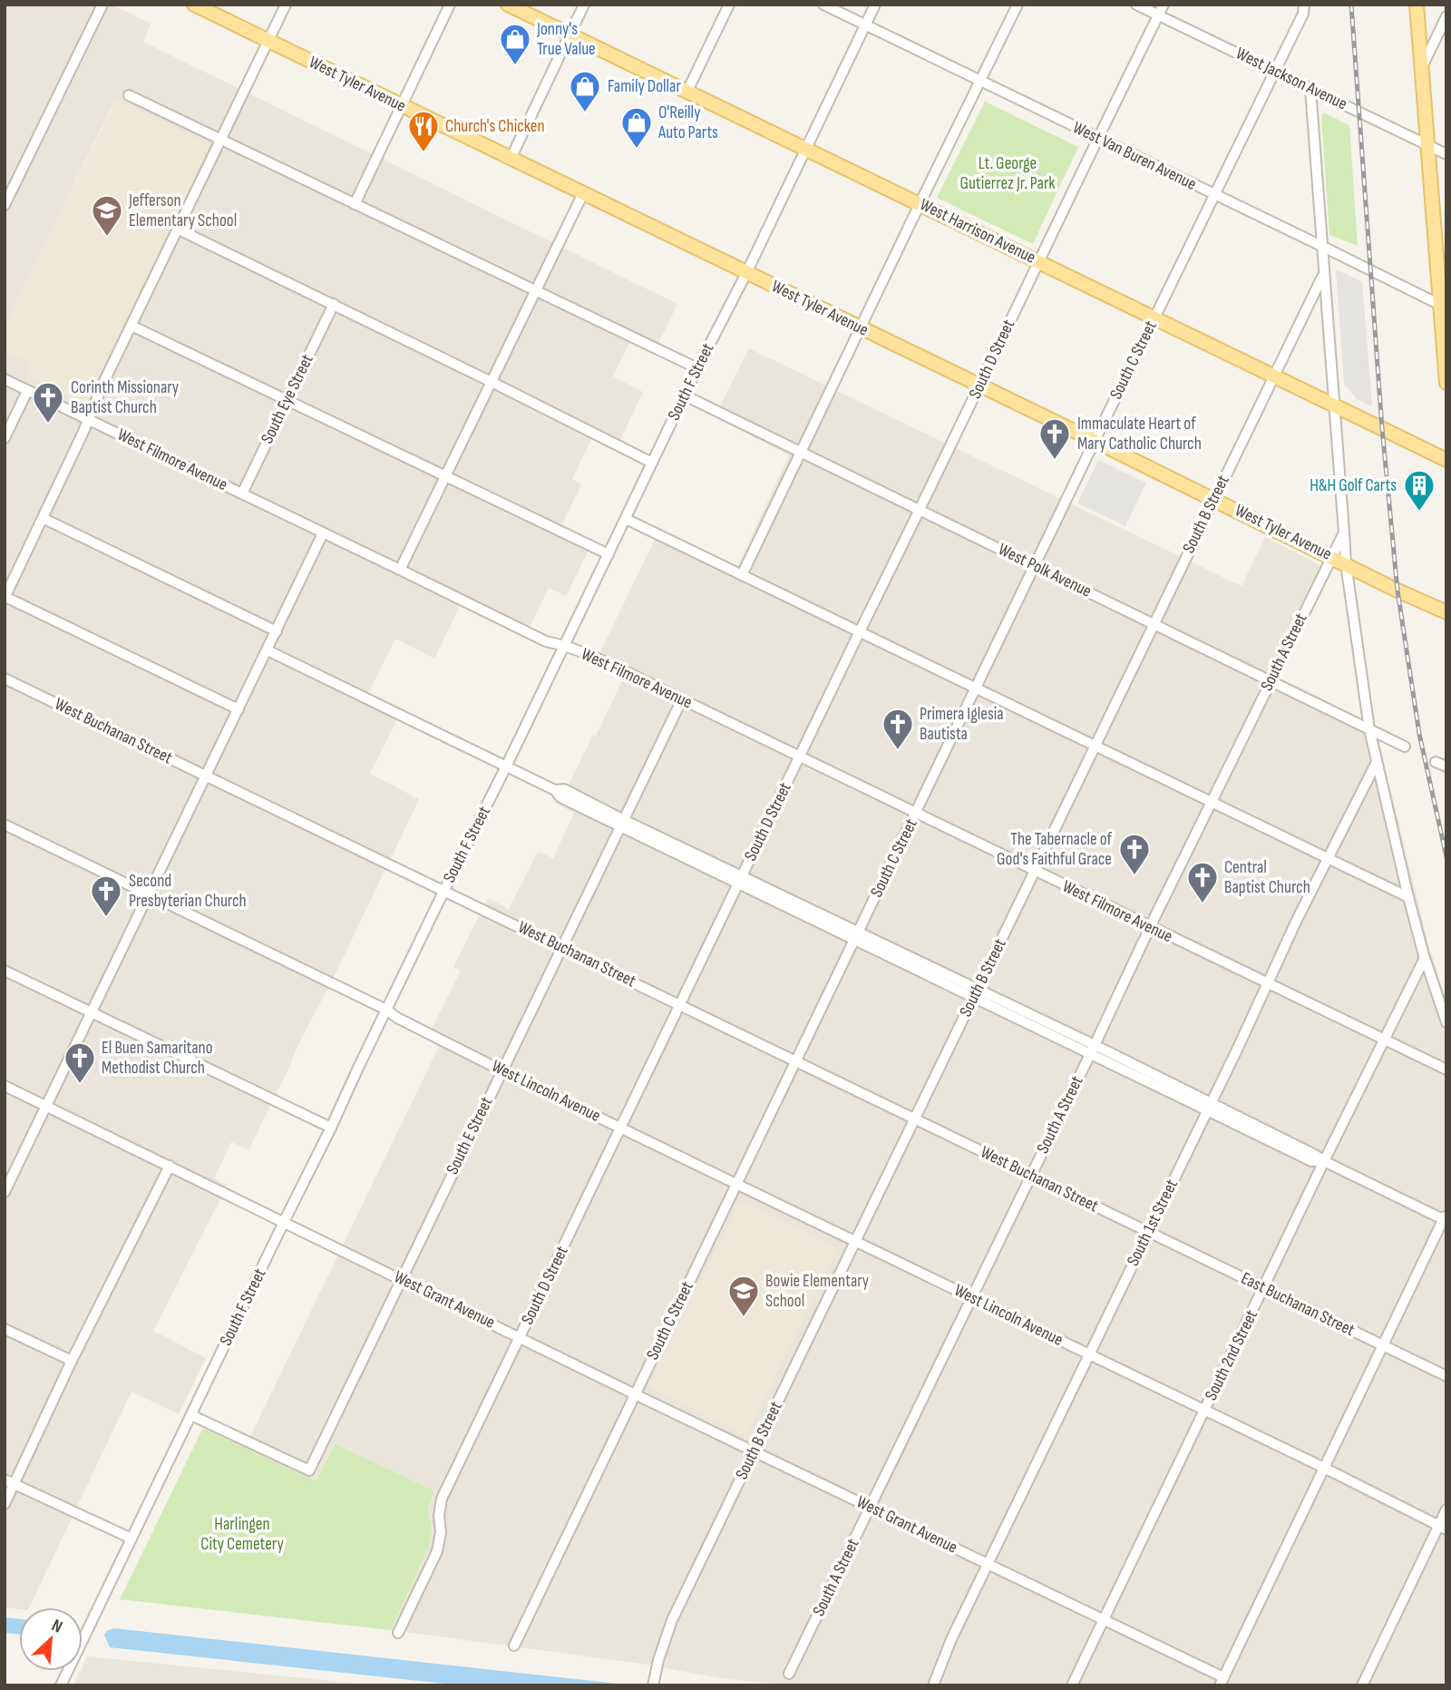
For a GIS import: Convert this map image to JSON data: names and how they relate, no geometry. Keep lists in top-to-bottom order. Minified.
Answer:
{"streets":{"main road":["West Tyler Avenue","West Harrison Avenue"],"street":["West Jackson Avenue","West Van Buren Avenue","South D Street","South C Street","South F Street","South Eye Street","West Filmore Avenue","South B Street","West Polk Avenue","South A Street","West Buchanan Street","West Lincoln Avenue","South E Street","South 1st Street","West Grant Avenue","East Buchanan Street","South 2nd Street"]},"crossings":[["West Jackson Avenue","South D Street"],["West Jackson Avenue","South C Street"],["West Tyler Avenue","South D Street"],["West Tyler Avenue","South C Street"],["West Tyler Avenue","South F Street"],["West Tyler Avenue","South B Street"],["West Tyler Avenue","South A Street"],["West Van Buren Avenue","South D Street"],["West Van Buren Avenue","South C Street"],["West Van Buren Avenue","South F Street"],["West Harrison Avenue","South D Street"],["West Harrison Avenue","South C Street"],["West Harrison Avenue","South F Street"],["West Harrison Avenue","South B Street"],["South D Street","West Filmore Avenue"],["South D Street","West Polk Avenue"],["South D Street","West Buchanan Street"],["South D Street","West Lincoln Avenue"],["South D Street","West Grant Avenue"],["South C Street","West Filmore Avenue"],["South C Street","West Polk Avenue"],["South C Street","West Buchanan Street"],["South C Street","West Lincoln Avenue"],["South C Street","West Grant Avenue"],["South F Street","West Filmore Avenue"],["South F Street","West Polk Avenue"],["South F Street","West Buchanan Street"],["South F Street","West Lincoln Avenue"],["South F Street","South E Street"],["South F Street","West Grant Avenue"],["South Eye Street","West Filmore Avenue"],["West Filmore Avenue","South B Street"],["West Filmore Avenue","South A Street"],["West Filmore Avenue","South E Street"],["West Filmore Avenue","South 1st Street"],["West Filmore Avenue","South 2nd Street"],["South B Street","West Polk Avenue"],["South B Street","West Buchanan Street"],["South B Street","West Lincoln Avenue"],["South B Street","West Grant Avenue"],["West Polk Avenue","South A Street"],["South A Street","West Buchanan Street"],["South A Street","West Lincoln Avenue"],["South A Street","West Grant Avenue"],["West Buchanan Street","South E Street"],["West Buchanan Street","South 1st Street"],["West Buchanan Street","East Buchanan Street"],["West Lincoln Avenue","South E Street"],["West Lincoln Avenue","South 1st Street"],["West Lincoln Avenue","South 2nd Street"],["South E Street","West Grant Avenue"],["South 1st Street","West Grant Avenue"],["South 1st Street","East Buchanan Street"],["West Grant Avenue","South 2nd Street"],["East Buchanan Street","South 2nd Street"]],"parks":["Lt. George Gutierrez Jr. Park","Harlingen City Cemetery"],"places":{"shop":["Jonny's True Value","Family Dollar","O'Reilly Auto Parts"],"restaurant":["Church's Chicken"],"school or university":["Jefferson Elementary School","Bowie Elementary School"],"church":["Corinth Missionary Baptist Church","Immaculate Heart of Mary Catholic Church","Primera Iglesia Bautista","The Tabernacle of God's Faithful Grace","Central Baptist Church","Second Presbyterian Church","El Buen Samaritano Methodist Church"],"building":["H&H Golf Carts"]},"north":"top right"}
